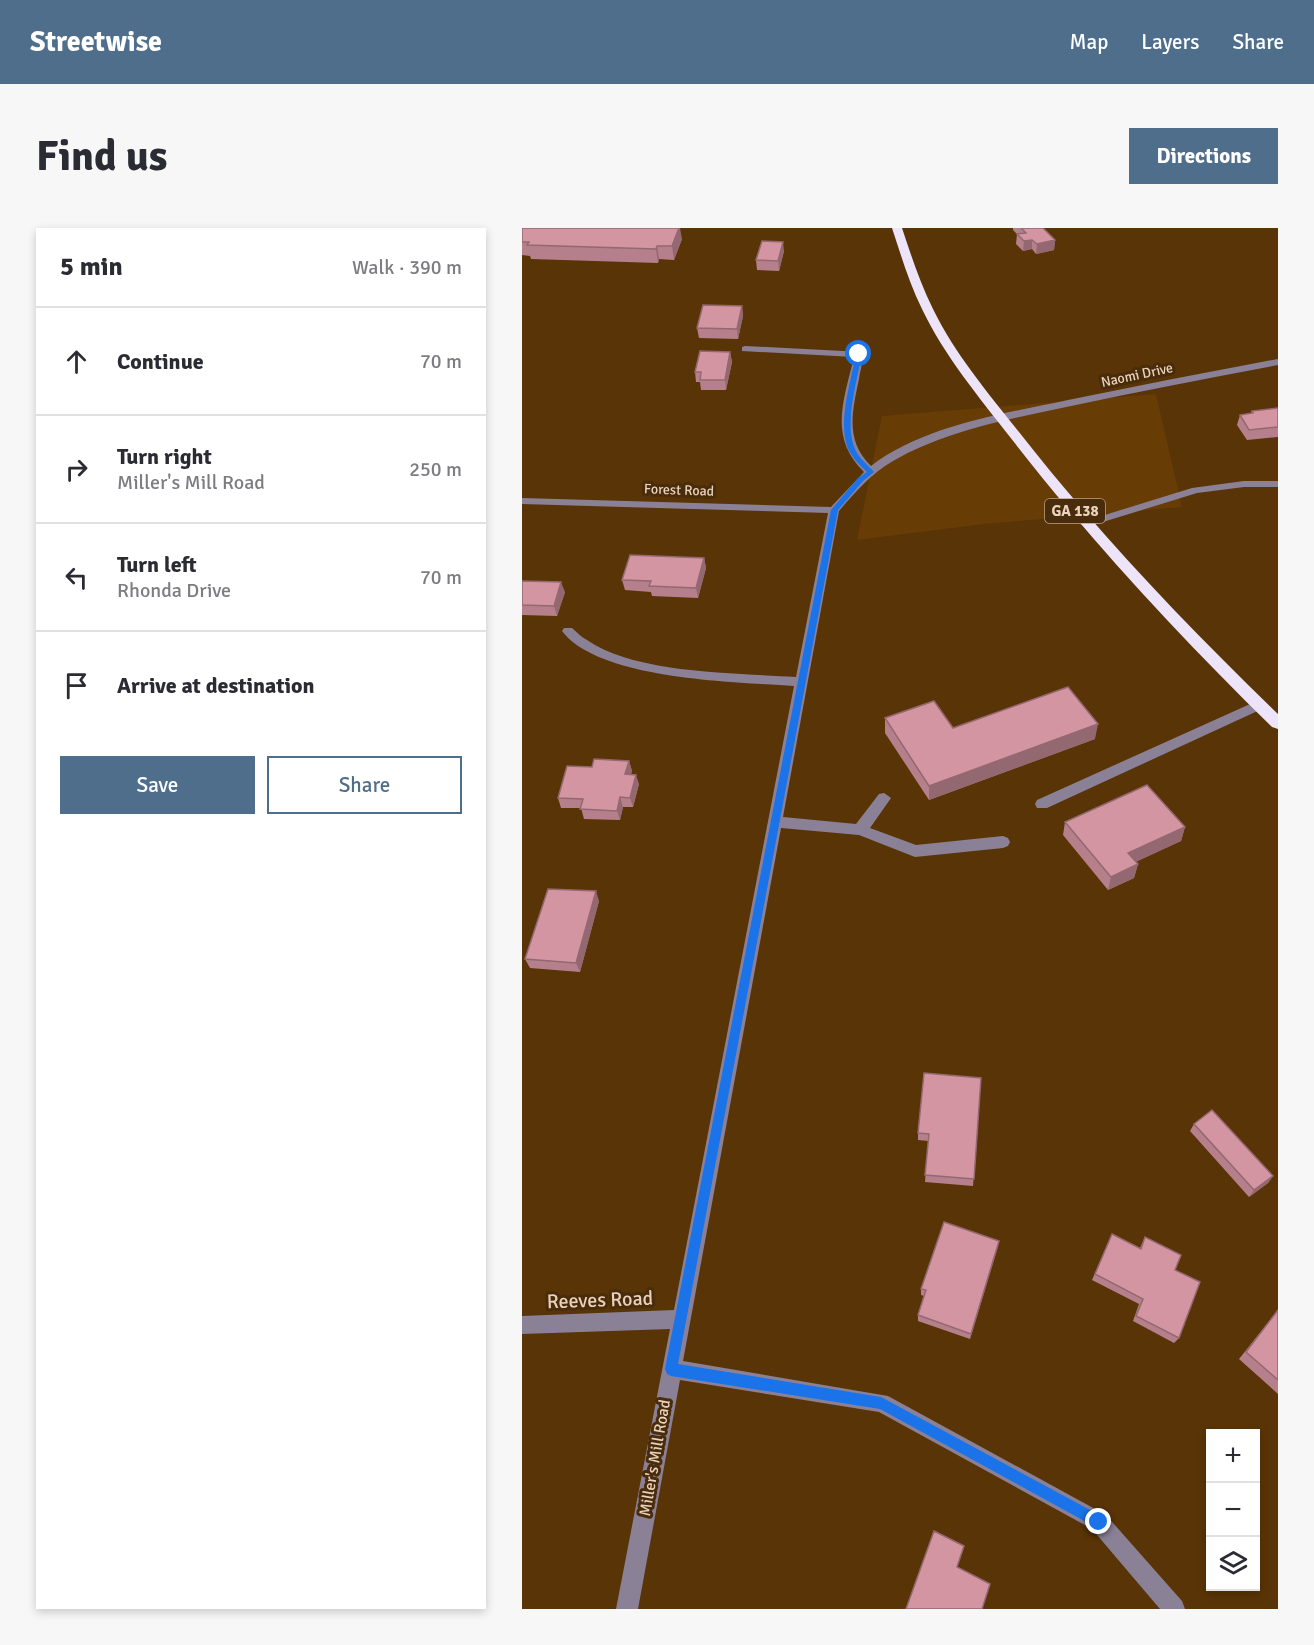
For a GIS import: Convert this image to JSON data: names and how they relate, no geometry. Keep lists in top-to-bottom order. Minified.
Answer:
{"streets":{"highway":["GA 138"],"street":["Naomi Drive","Forest Road","Reeves Road","Miller's Mill Road"]},"crossings":[["Naomi Drive","GA 138"],["Naomi Drive","Miller's Mill Road"],["Forest Road","Miller's Mill Road"],["GA 138","Miller's Mill Road"],["Reeves Road","Miller's Mill Road"]],"page":{"header":"Streetwise","nav":["Map","Layers","Share"],"buttons":["Directions",["Save","Share"]],"title":"Find us","heading":["5 min","Walk · 390 m"],"list":[["Continue","70 m"],["Turn right","Miller's Mill Road","250 m"],["Turn left","Rhonda Drive","70 m"],"Arrive at destination"],"map_buttons":["+","−"]}}
